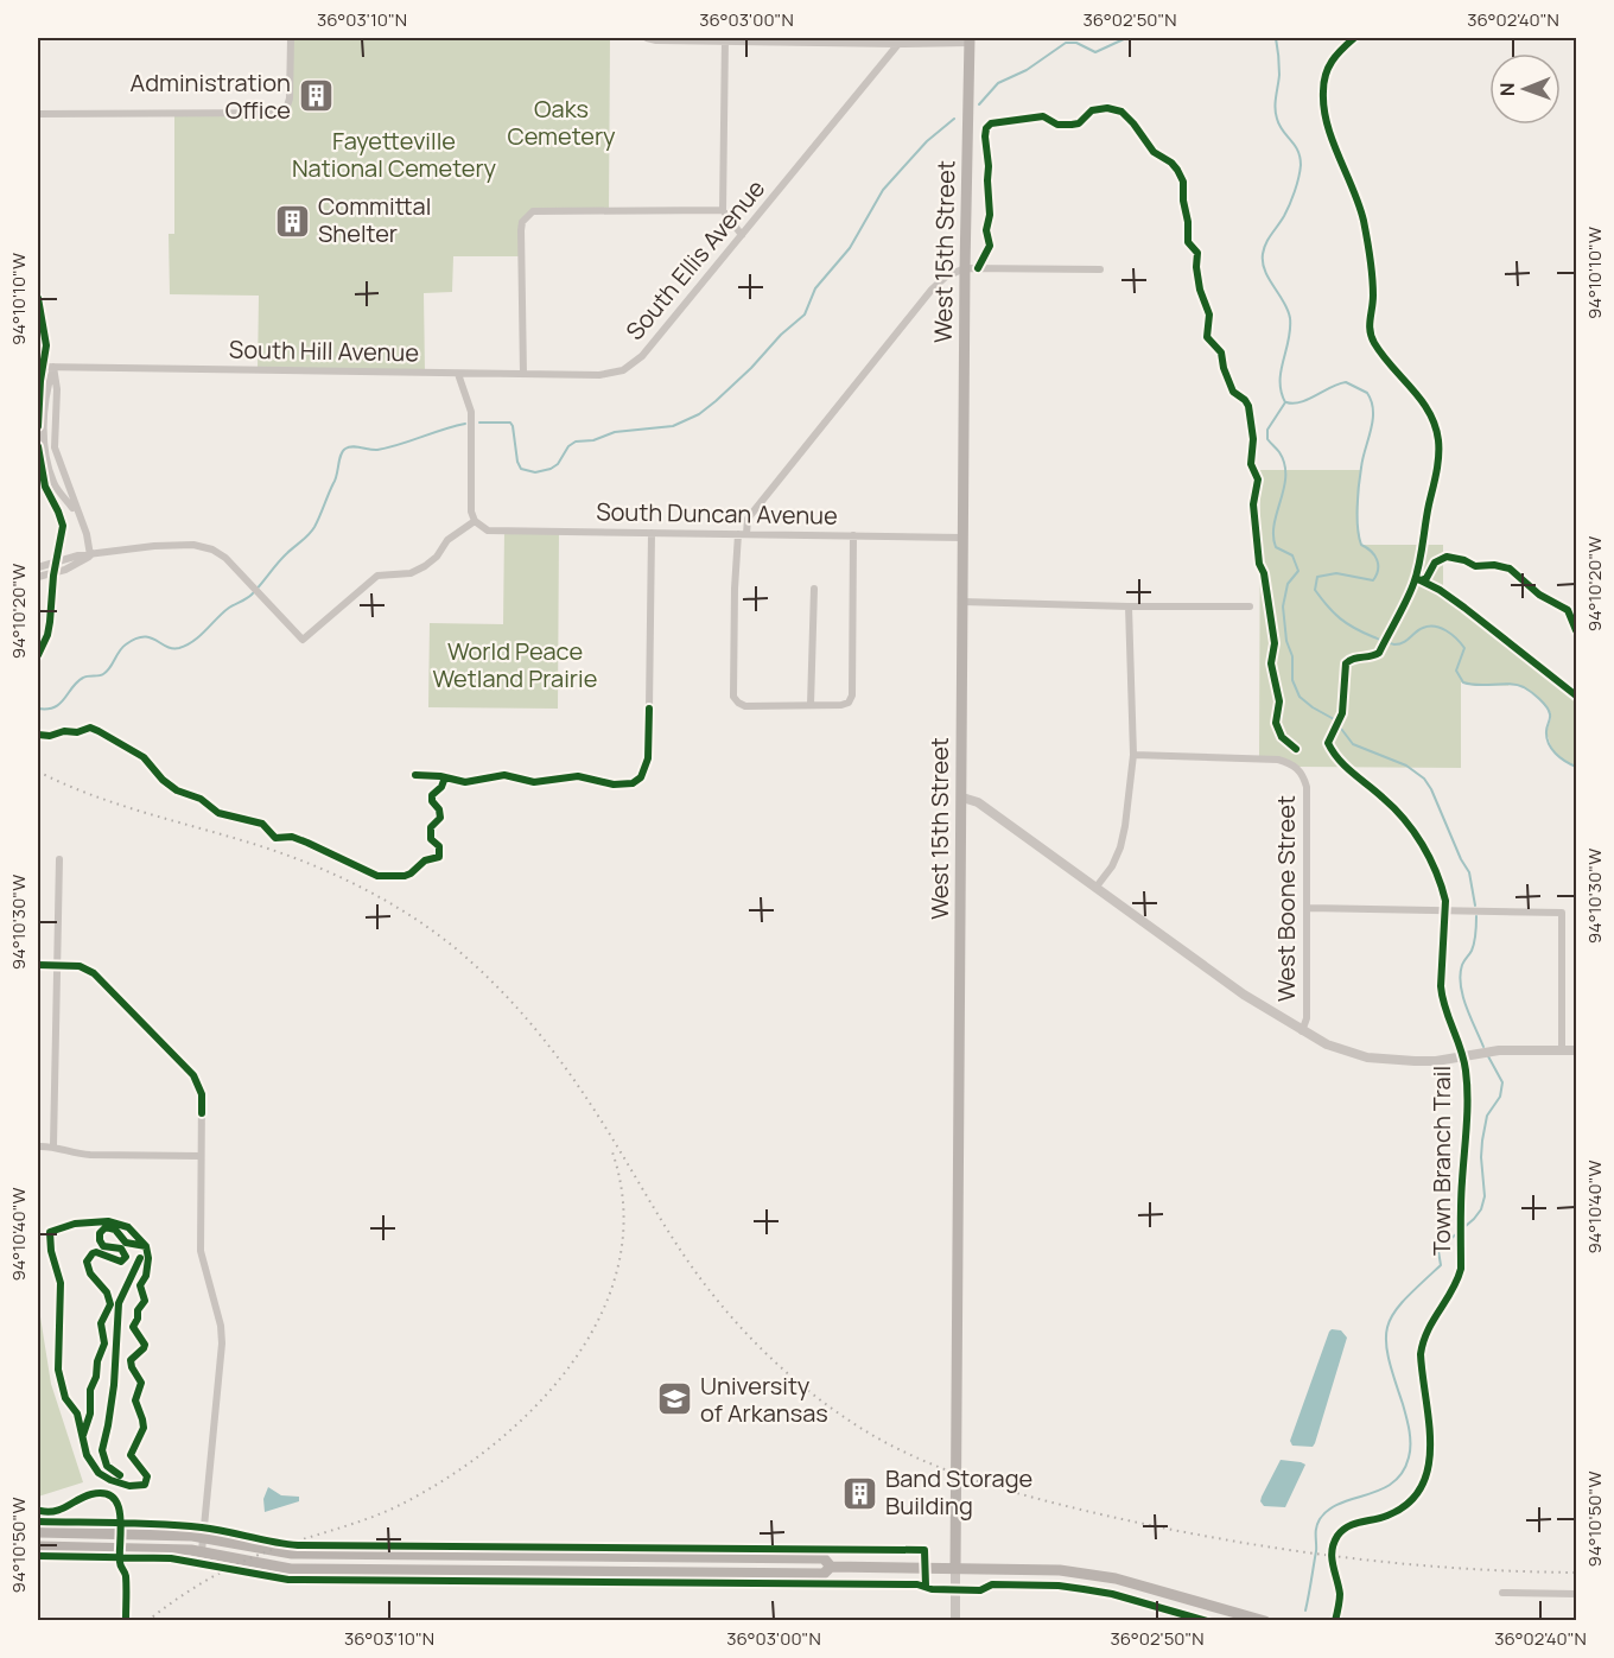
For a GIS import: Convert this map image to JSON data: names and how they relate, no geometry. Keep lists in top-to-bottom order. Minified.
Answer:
{"streets":{"main road":["West 15th Street"],"street":["South Ellis Avenue","South Hill Avenue","South Duncan Avenue","West Boone Street"],"cycle path":["Town Branch Trail"]},"crossings":[["West 15th Street","South Duncan Avenue"],["South Ellis Avenue","South Hill Avenue"]],"parks":["Oaks Cemetery","Fayetteville National Cemetery","World Peace Wetland Prairie"],"places":{"building":["Administration Office","Committal Shelter","Band Storage Building"],"school or university":["University of Arkansas"]},"north":"left","coordinates":["36°03'10\"N","36°03'00\"N","36°02'50\"N","36°02'40\"N","94°10'10\"W","94°10'20\"W","94°10'30\"W","94°10'40\"W","94°10'50\"W"]}
